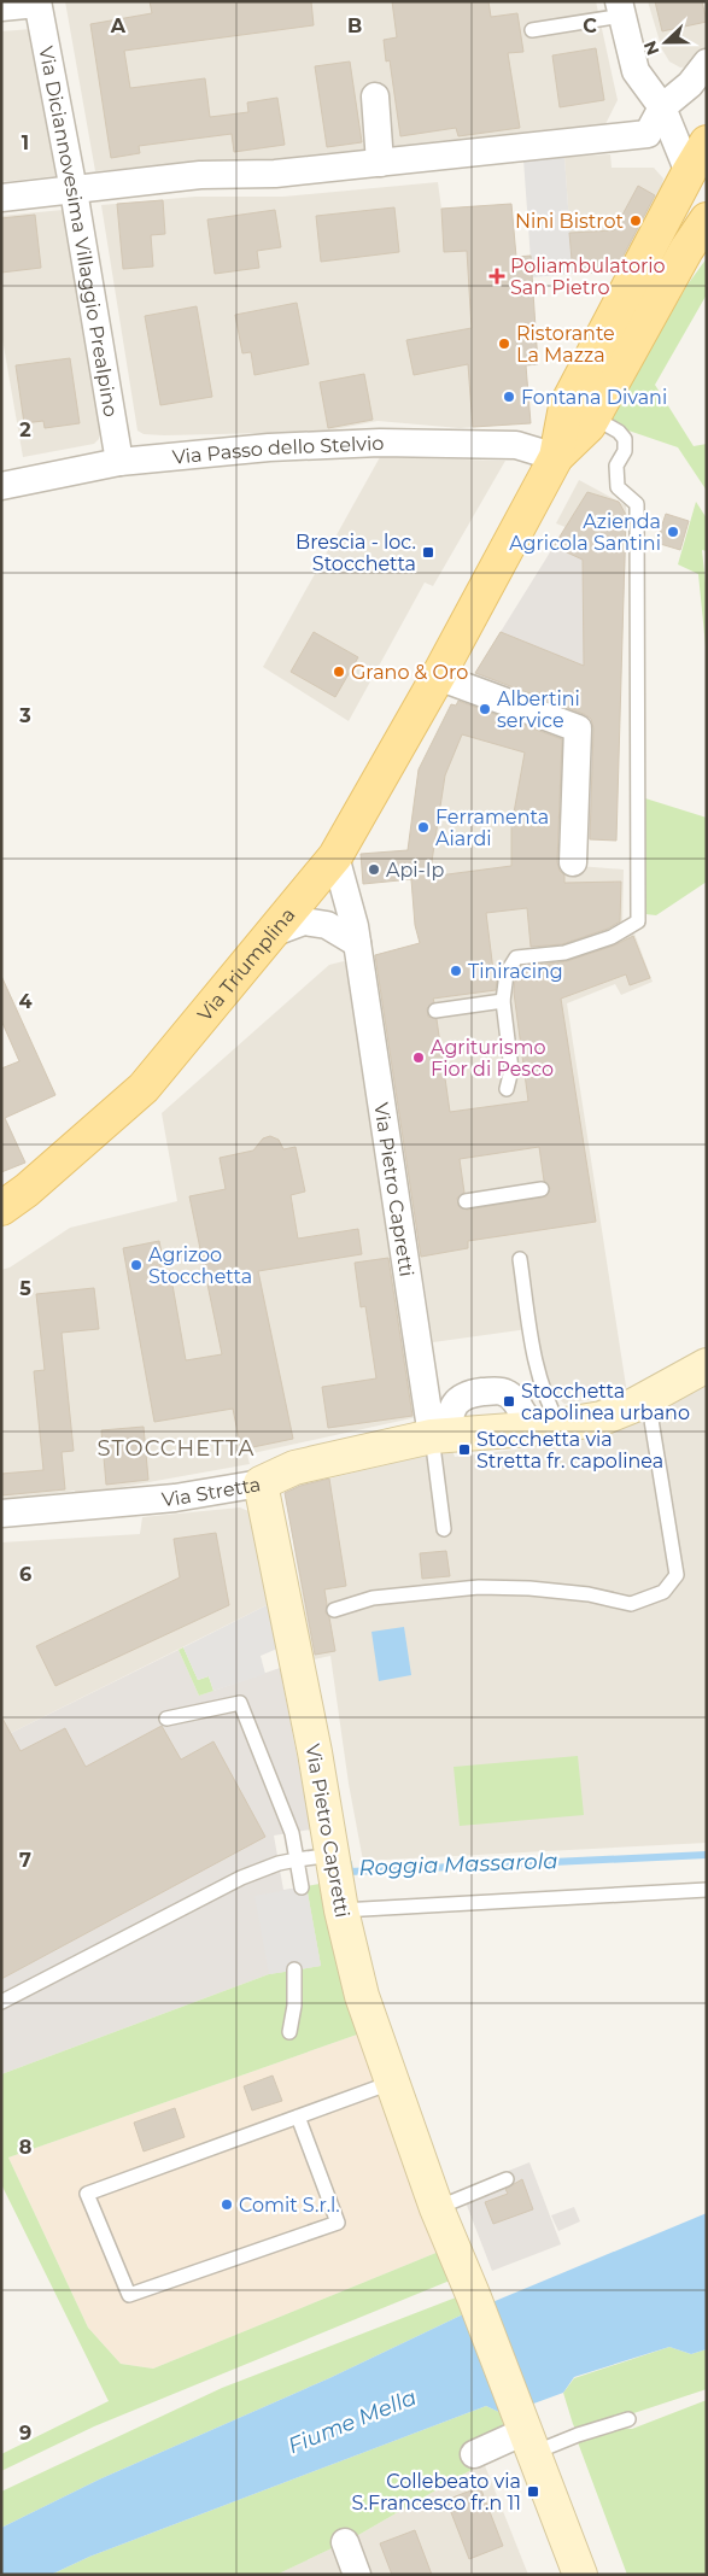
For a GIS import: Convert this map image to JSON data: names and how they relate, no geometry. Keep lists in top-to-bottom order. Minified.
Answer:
{"streets":{"main road":["Via Triumplina"],"street":["Via Diciannovesima Villaggio Prealpino","Via Passo dello Stelvio","Via Pietro Capretti","Via Stretta"]},"crossings":[["Via Diciannovesima Villaggio Prealpino","Via Passo dello Stelvio"],["Via Passo dello Stelvio","Via Triumplina"],["Via Triumplina","Via Pietro Capretti"],["Via Pietro Capretti","Via Stretta"]],"districts":["STOCCHETTA"],"water":["Roggia Massarola","Fiume Mella"],"places":{"other":["Nini Bistrot","Ristorante La Mazza","Fontana Divani","Azienda Agricola Santini","Grano & Oro","Albertini service","Ferramenta Aiardi","Api-Ip","Tiniracing","Agriturismo Fior di Pesco","Agrizoo Stocchetta","Comit S.r.l."],"health":["Poliambulatorio San Pietro"],"transit":["Brescia - loc. Stocchetta","Stocchetta capolinea urbano","Stocchetta via Stretta fr. capolinea","Collebeato via S.Francesco fr.n 11"]},"north":"left","grid":{"columns":["A","B","C"],"rows":["1","2","3","4","5","6","7","8","9"]}}
